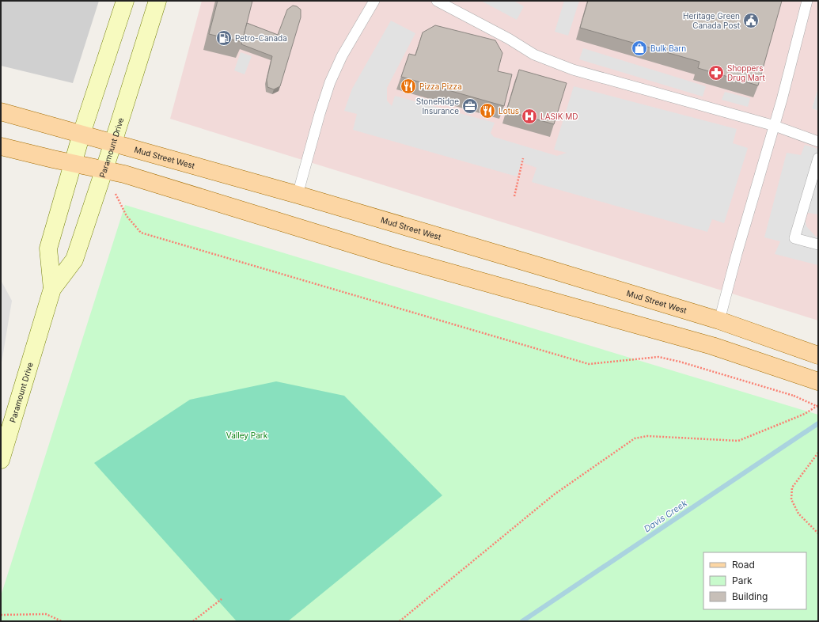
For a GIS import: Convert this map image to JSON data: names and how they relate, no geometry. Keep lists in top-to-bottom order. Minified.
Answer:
{"streets":{"main road":["Paramount Drive","Mud Street West"]},"crossings":[["Paramount Drive","Mud Street West"]],"water":["Davis Creek"],"parks":["Valley Park"],"places":{"public building":["Heritage Green Canada Post"],"fuel station":["Petro-Canada"],"shop":["Bulk Barn"],"pharmacy":["Shoppers Drug Mart"],"restaurant":["Pizza Pizza","Lotus"],"office":["StoneRidge Insurance"],"hospital":["LASIK MD"]},"legend":["Road","Park","Building"]}
